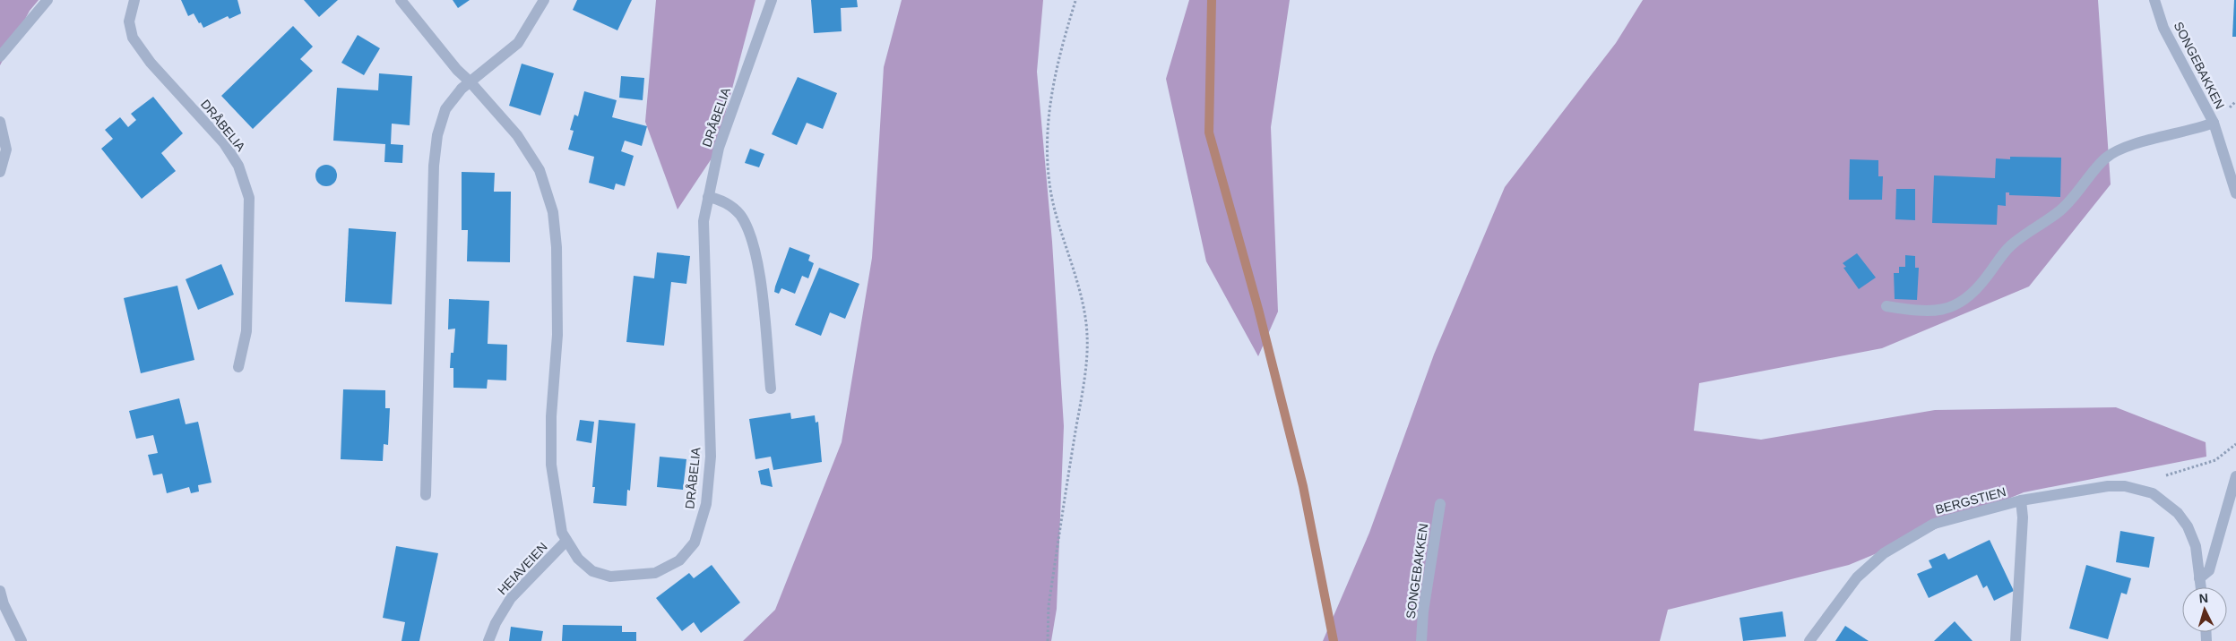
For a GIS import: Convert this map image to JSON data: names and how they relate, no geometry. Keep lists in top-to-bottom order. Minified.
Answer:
{"streets":{"street":["SONGEBAKKEN","DRÅBELIA","BERGSTIEN","HEIAVEIEN"]},"crossings":[["DRÅBELIA","HEIAVEIEN"]],"north":"top"}
